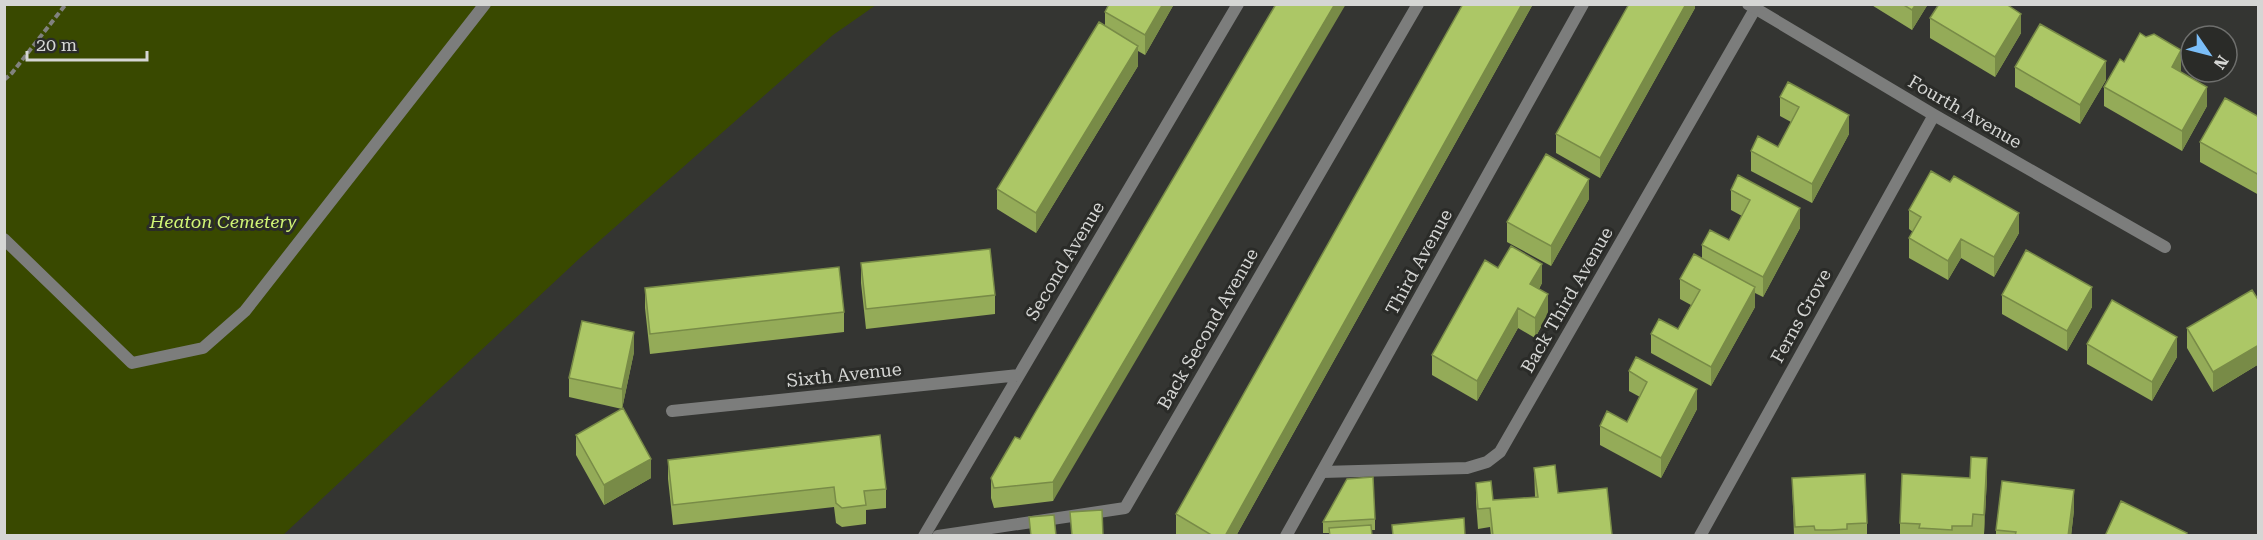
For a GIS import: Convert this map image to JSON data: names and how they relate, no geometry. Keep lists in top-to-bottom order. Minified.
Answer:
{"streets":{"street":["Fourth Avenue","Second Avenue","Third Avenue","Back Third Avenue","Ferns Grove","Back Second Avenue","Sixth Avenue"]},"crossings":[["Fourth Avenue","Back Third Avenue"],["Fourth Avenue","Ferns Grove"],["Second Avenue","Sixth Avenue"],["Third Avenue","Back Third Avenue"]],"parks":["Heaton Cemetery"],"scale_bar":"20 m","north":"bottom right"}
